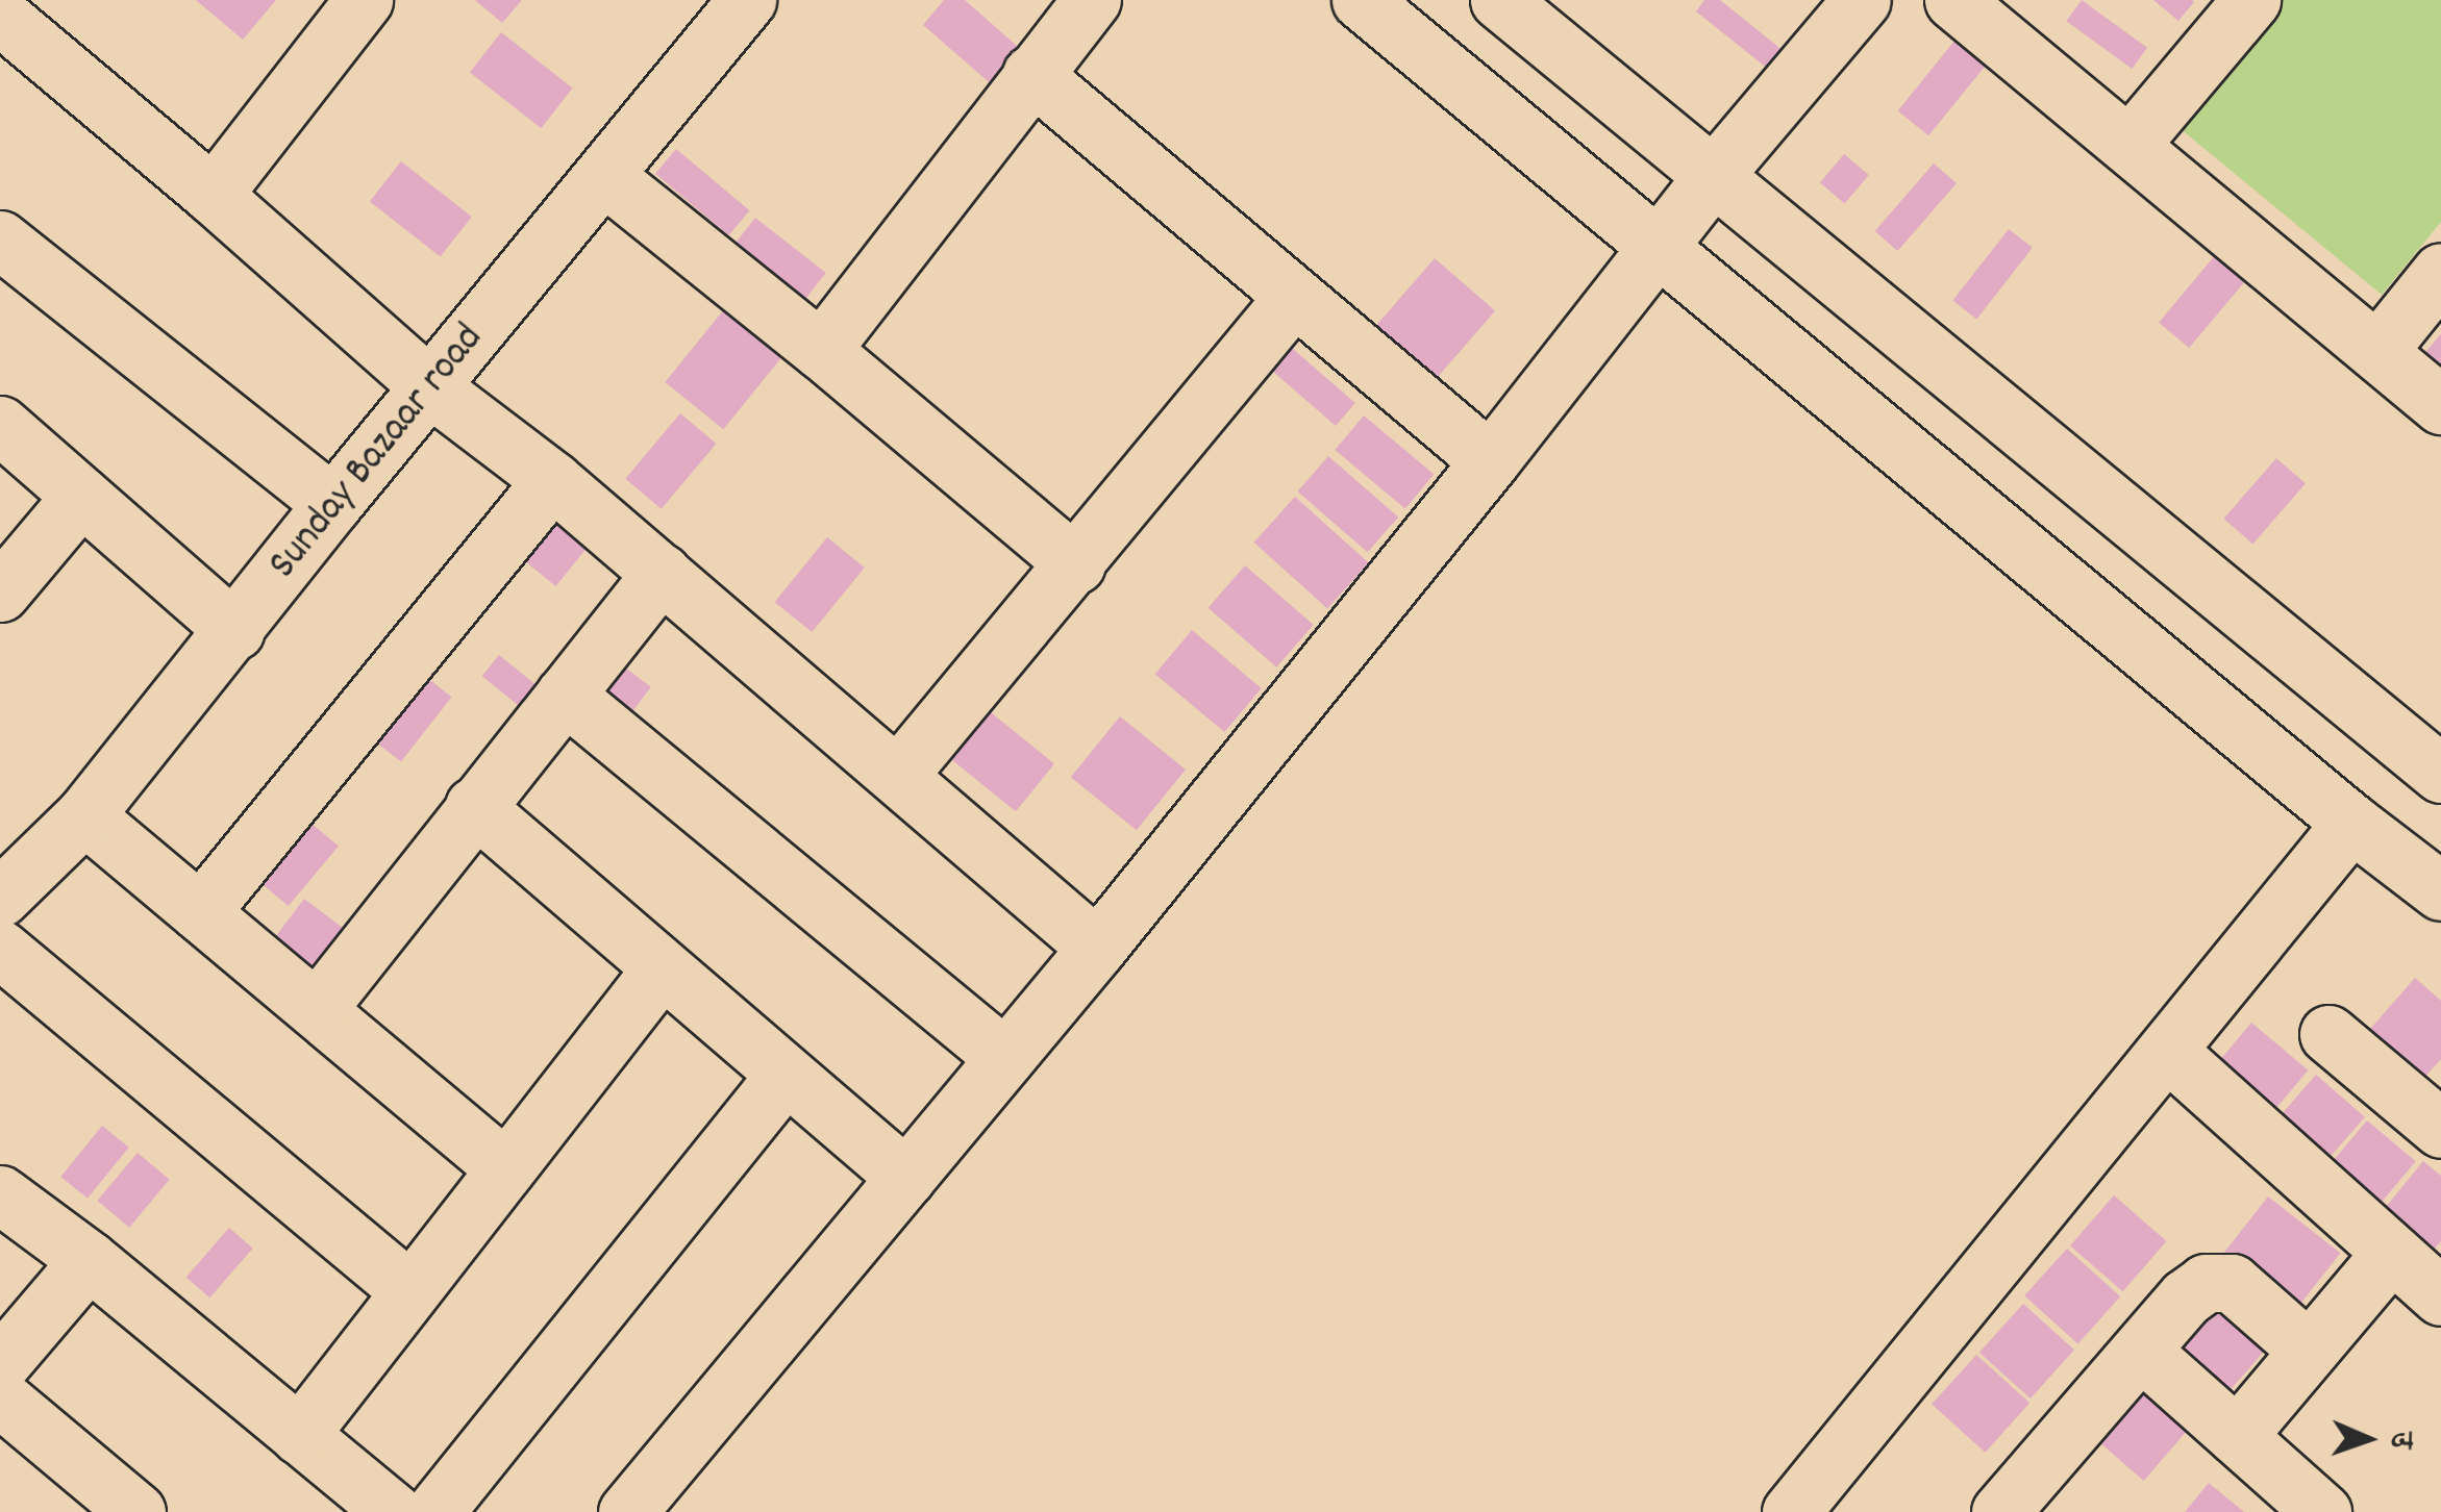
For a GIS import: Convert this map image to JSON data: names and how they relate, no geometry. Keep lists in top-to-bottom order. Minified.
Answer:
{"streets":{"street":["Sunday Bazaar road"]},"north":"right"}
